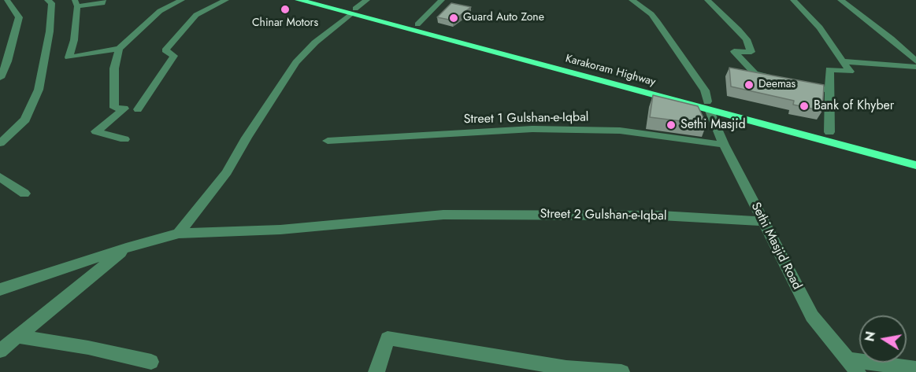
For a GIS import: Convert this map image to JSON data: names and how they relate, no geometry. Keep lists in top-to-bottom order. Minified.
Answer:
{"streets":{"highway":["Karakoram Highway"],"street":["Street 1 Gulshan-e-Iqbal","Street 2 Gulshan-e-Iqbal","Sethi Masjid Road"]},"crossings":[["Karakoram Highway","Sethi Masjid Road"],["Street 1 Gulshan-e-Iqbal","Sethi Masjid Road"],["Street 2 Gulshan-e-Iqbal","Sethi Masjid Road"]],"places":["Chinar Motors","Guard Auto Zone","Deemas","Bank of Khyber","Sethi Masjid"],"north":"left"}
